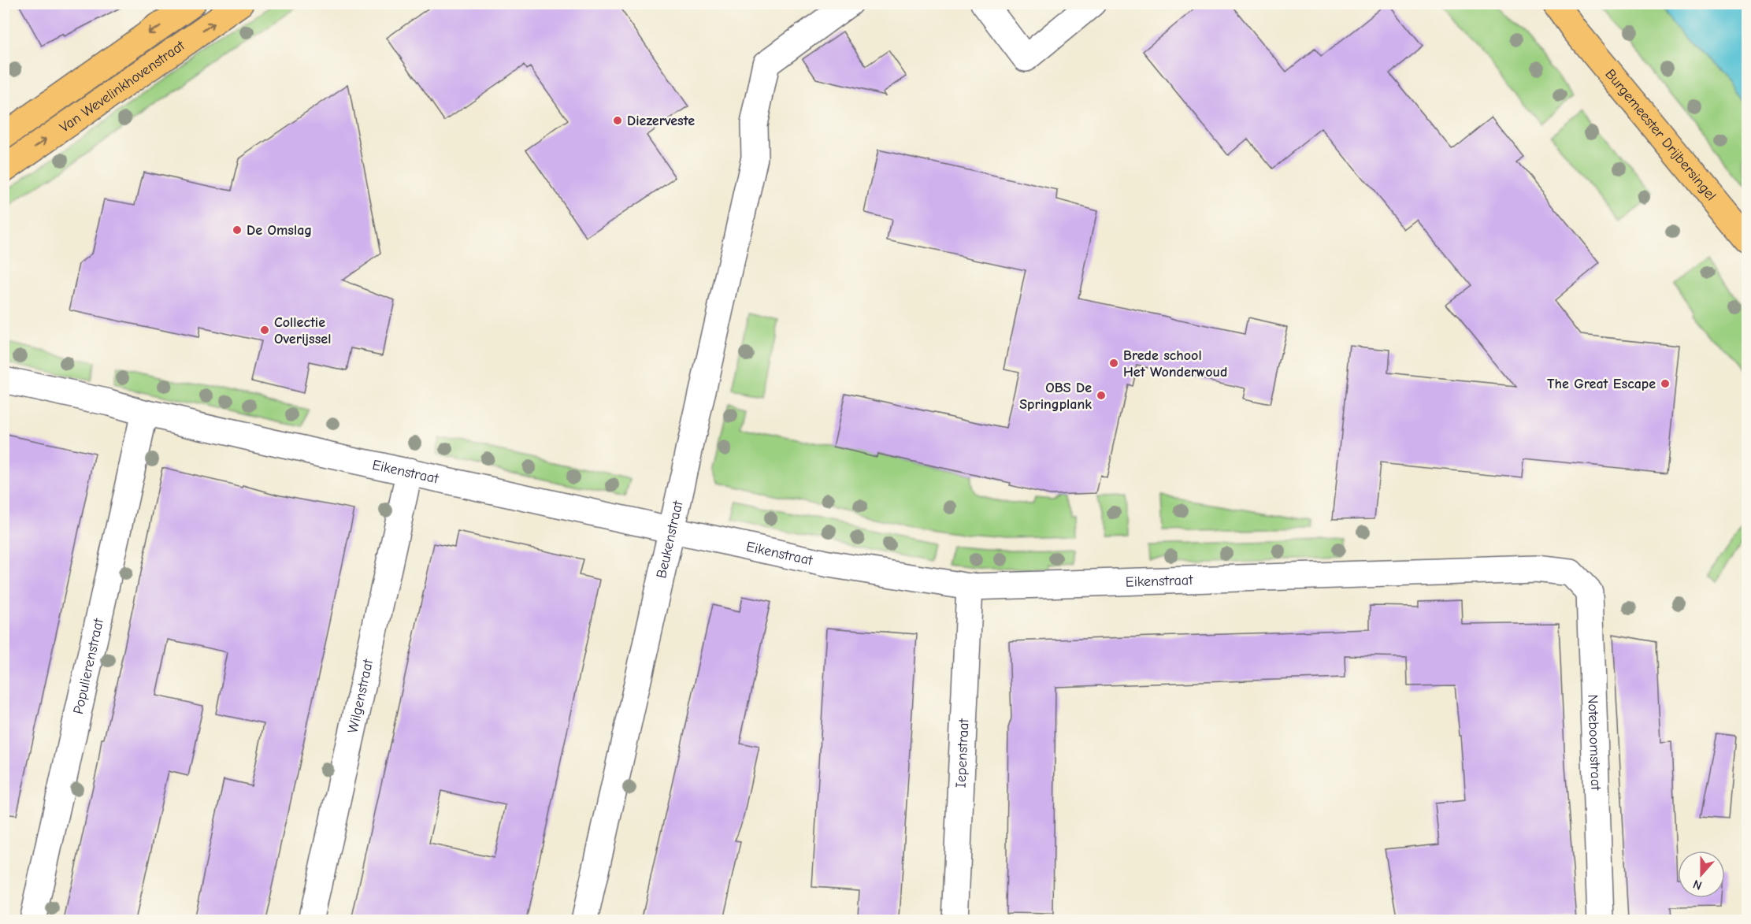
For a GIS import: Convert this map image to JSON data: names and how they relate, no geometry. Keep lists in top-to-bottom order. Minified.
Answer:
{"streets":{"main road":["Van Wevelinkhovenstraat","Burgemeester Drijbersingel"],"street":["Eikenstraat","Beukenstraat","Populierenstraat","Wilgenstraat","Noteboomstraat","Iepenstraat"]},"crossings":[["Eikenstraat","Beukenstraat"],["Eikenstraat","Populierenstraat"],["Eikenstraat","Wilgenstraat"],["Eikenstraat","Noteboomstraat"],["Eikenstraat","Iepenstraat"]],"places":["Diezerveste","De Omslag","Collectie Overijssel","Brede school Het Wonderwoud","The Great Escape","OBS De Springplank"],"north":"bottom"}
